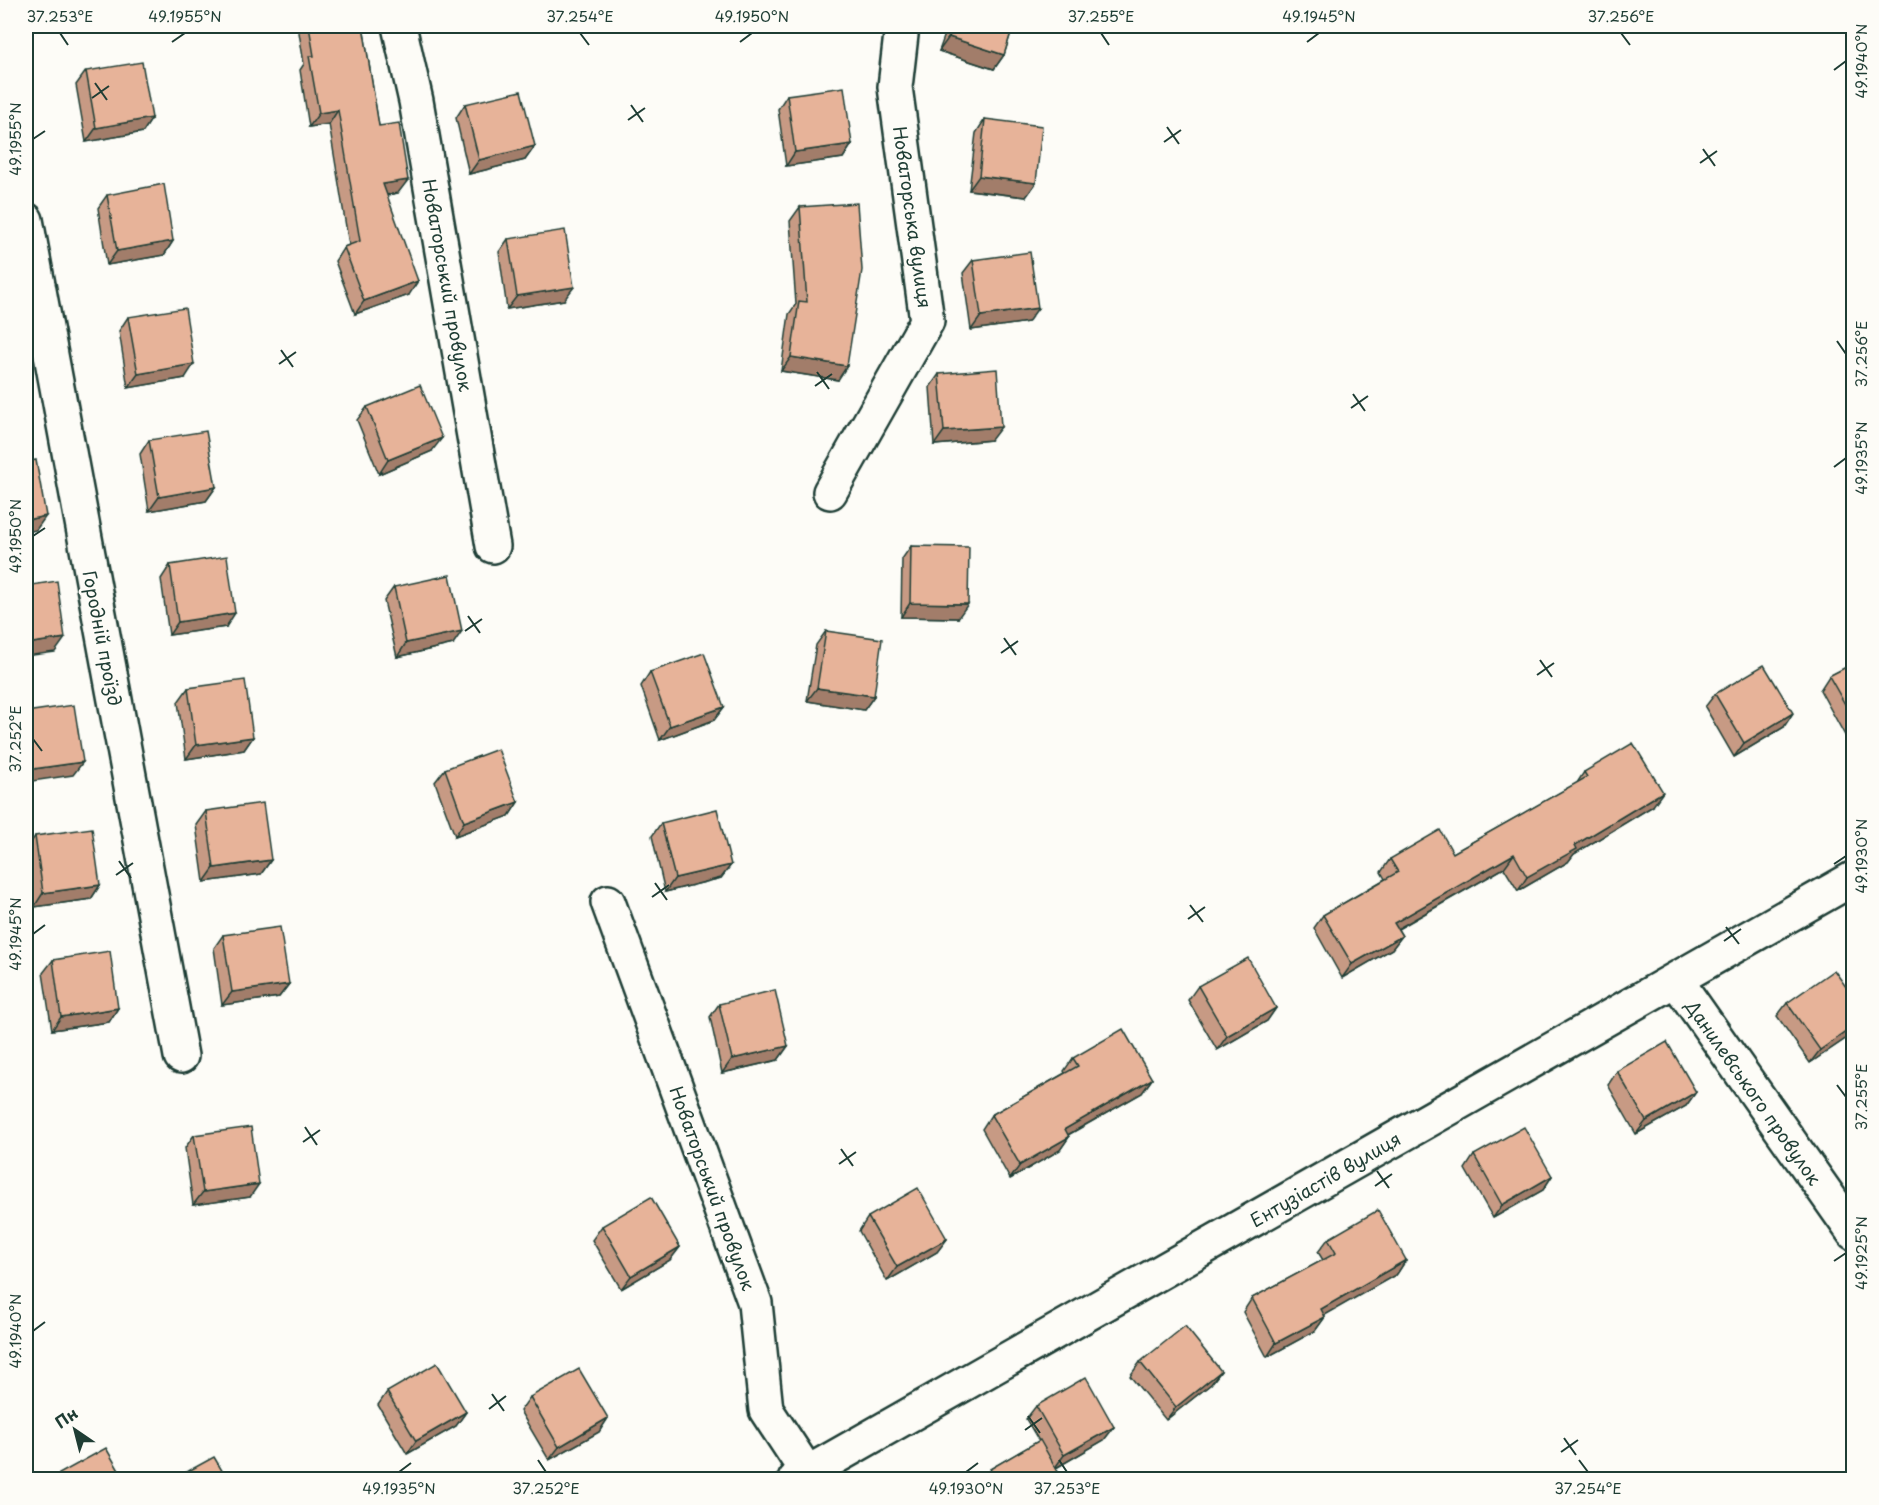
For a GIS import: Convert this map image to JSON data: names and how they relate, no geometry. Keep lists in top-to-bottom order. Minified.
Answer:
{"streets":{"street":["Новаторська вулиця","Новаторський провулок","Городній проїзд","Данилевського провулок","Ентузіастів вулиця"]},"crossings":[["Новаторський провулок","Ентузіастів вулиця"],["Данилевського провулок","Ентузіастів вулиця"]],"north":"top left","coordinates":["37.253°E","49.1955°N","37.254°E","49.1950°N","37.255°E","49.1945°N","37.256°E","49.1940°N","49.1935°N","37.252°E","49.1930°N","49.1925°N"]}
